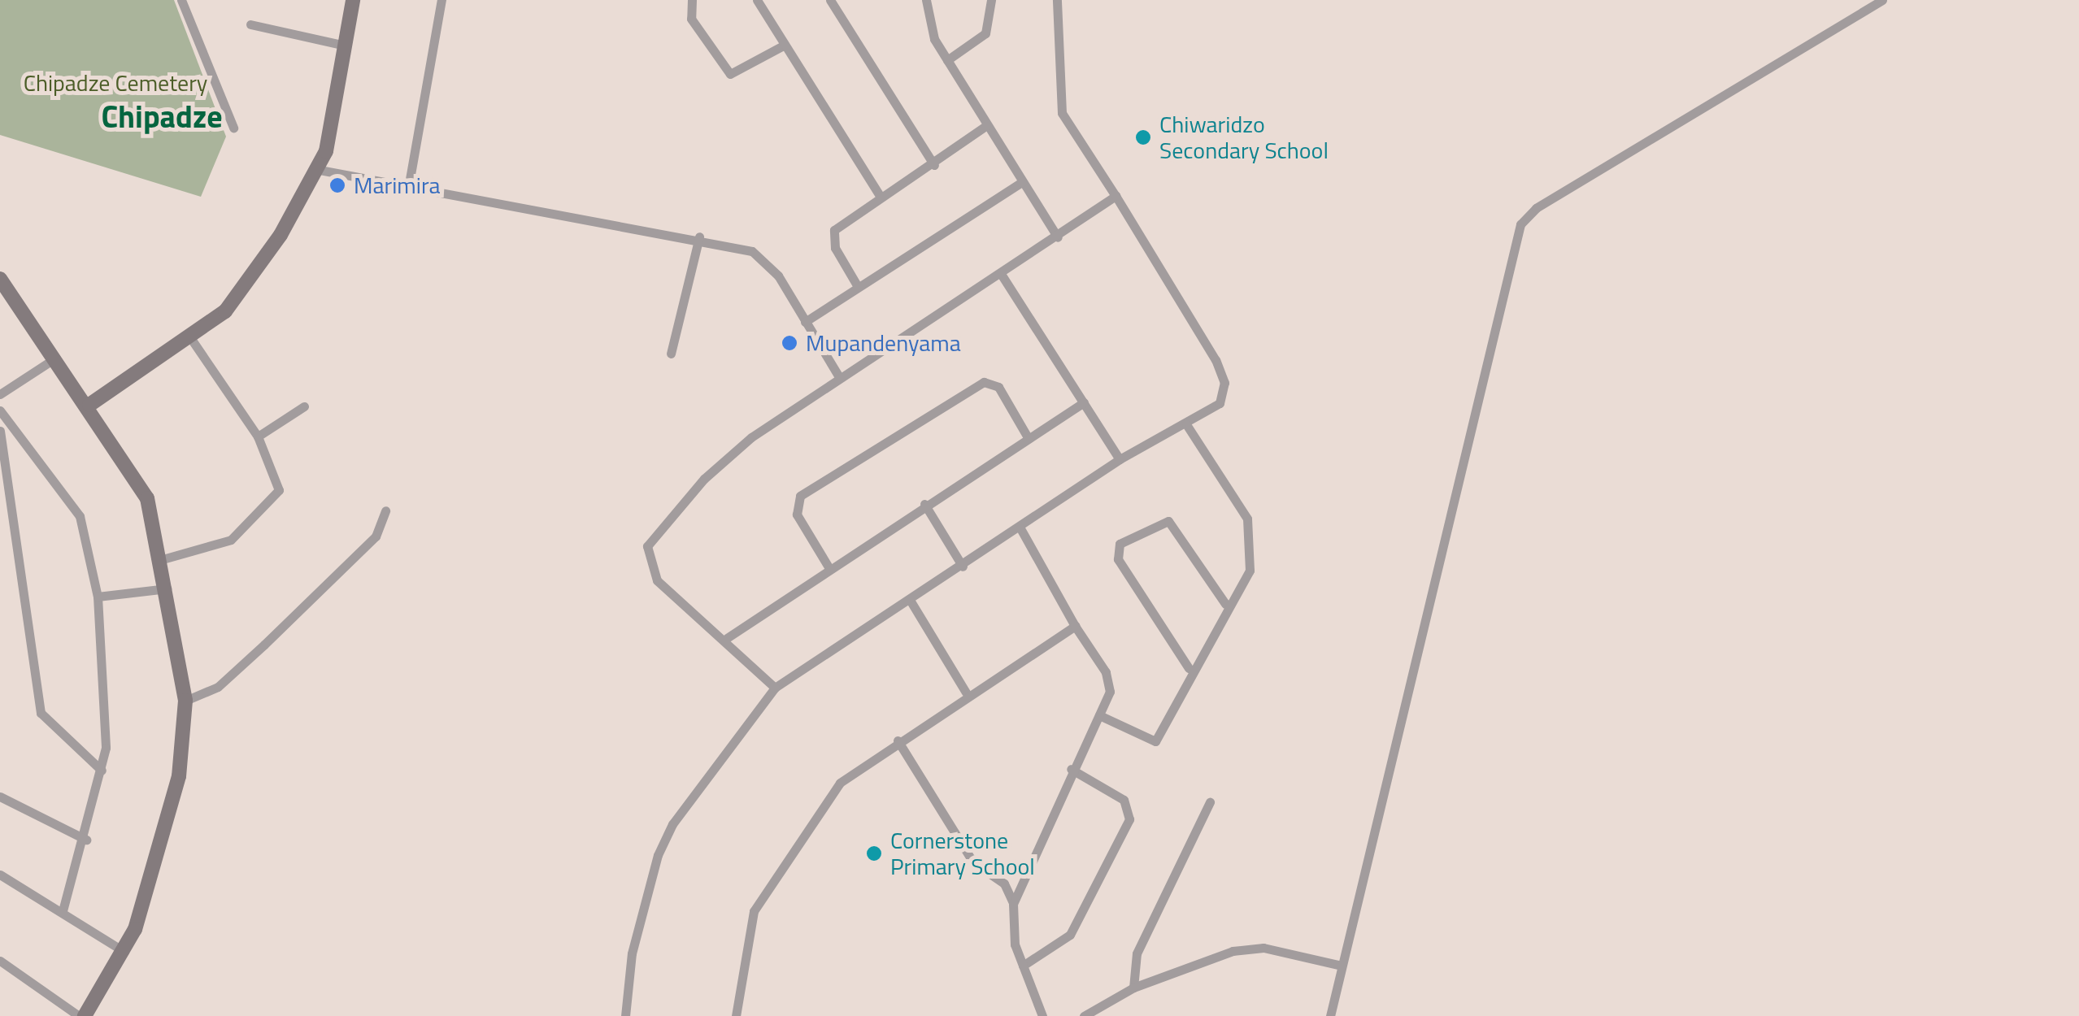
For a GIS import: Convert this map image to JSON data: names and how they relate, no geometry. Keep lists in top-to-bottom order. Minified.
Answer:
{"districts":["Chipadze"],"parks":["Chipadze Cemetery"],"places":["Chiwaridzo Secondary School","Marimira","Mupandenyama","Cornerstone Primary School"]}
